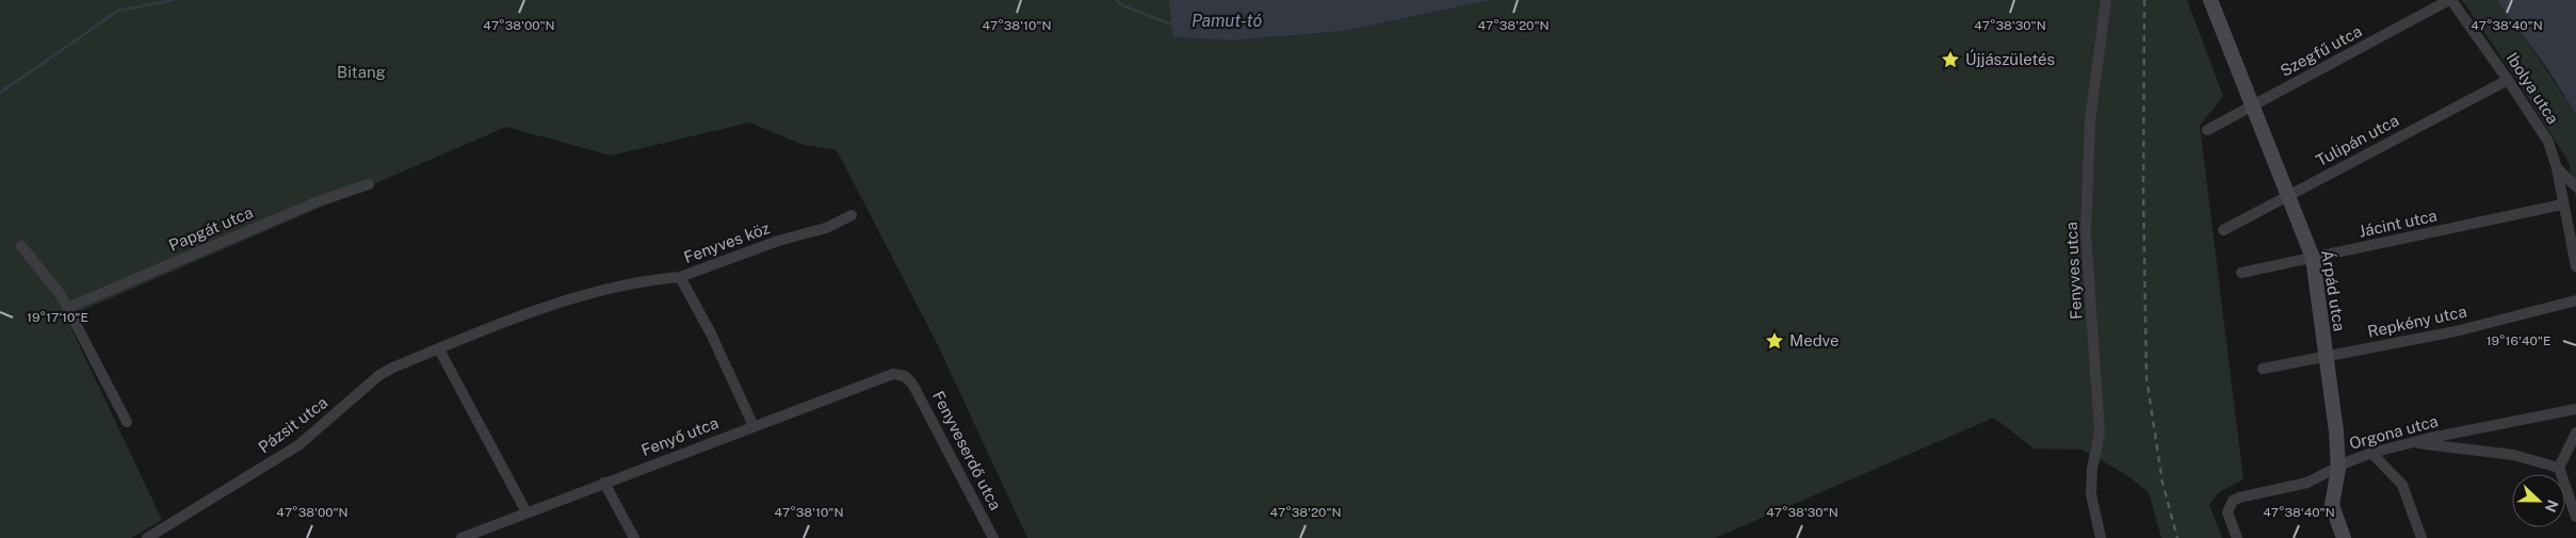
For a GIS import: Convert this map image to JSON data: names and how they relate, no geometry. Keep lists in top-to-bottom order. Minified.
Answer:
{"streets":{"street":["Szegfű utca","Ibolya utca","Tulipán utca","Jácint utca","Papgát utca","Fenyves köz","Fenyves utca","Árpád utca","Repkény utca","Pázsit utca","Orgona utca","Fenyő utca","Fenyveserdő utca"]},"crossings":[["Szegfű utca","Ibolya utca"],["Szegfű utca","Árpád utca"],["Ibolya utca","Tulipán utca"],["Ibolya utca","Jácint utca"],["Tulipán utca","Árpád utca"],["Jácint utca","Árpád utca"],["Fenyves köz","Pázsit utca"],["Fenyves köz","Fenyő utca"],["Árpád utca","Repkény utca"],["Árpád utca","Orgona utca"],["Fenyő utca","Fenyveserdő utca"]],"water":["Pamut-tó"],"parks":["Bitang"],"places":{"place":["Újjászületés","Medve"]},"north":"right","coordinates":["47°38'00\"N","47°38'10\"N","47°38'20\"N","47°38'30\"N","47°38'40\"N","19°17'10\"E","19°16'40\"E"]}
